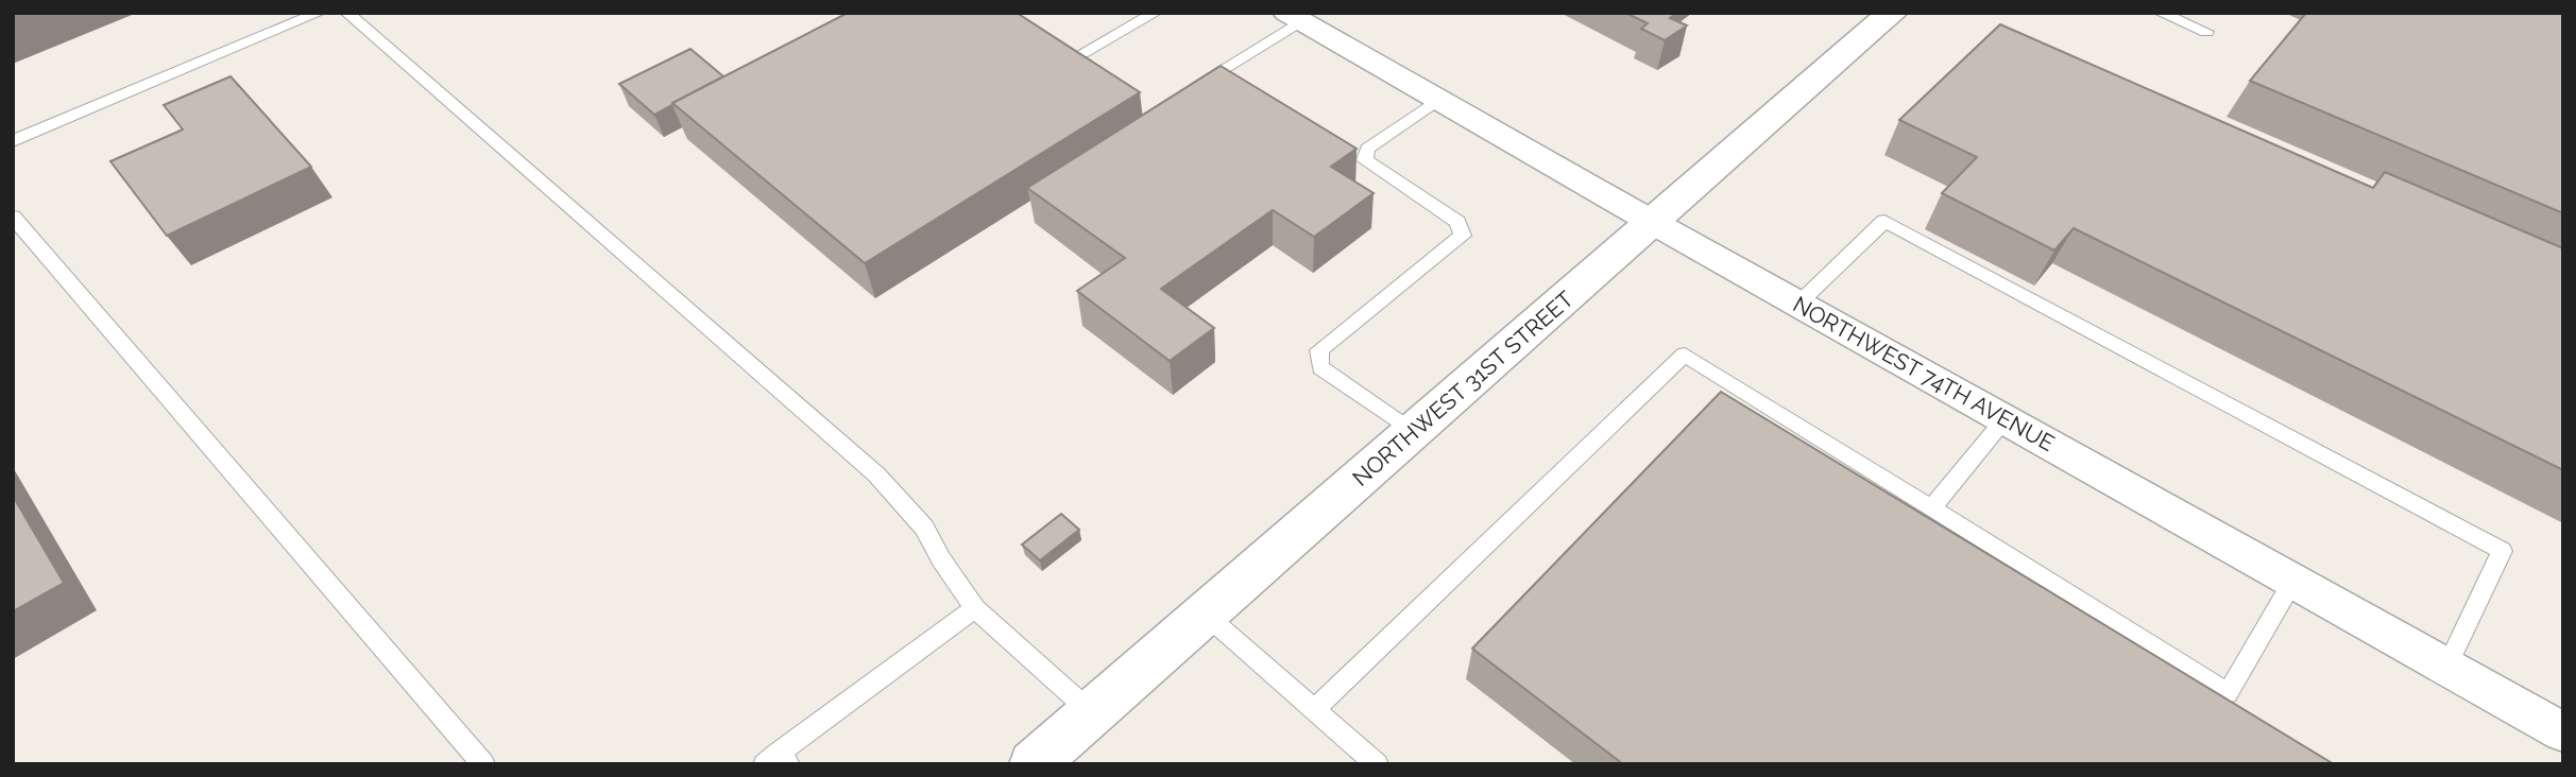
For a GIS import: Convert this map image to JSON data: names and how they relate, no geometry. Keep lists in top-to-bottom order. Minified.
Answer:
{"streets":{"street":["NORTHWEST 74TH AVENUE","NORTHWEST 31ST STREET"]},"crossings":[["NORTHWEST 74TH AVENUE","NORTHWEST 31ST STREET"]]}
